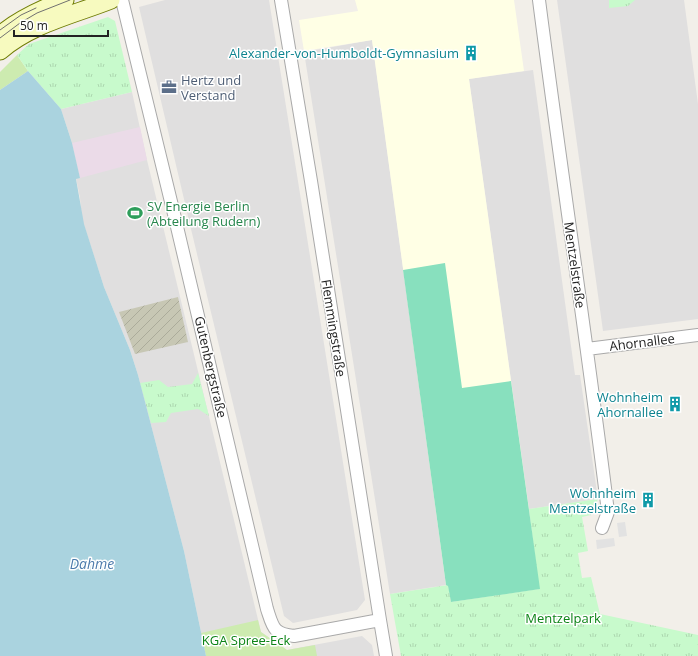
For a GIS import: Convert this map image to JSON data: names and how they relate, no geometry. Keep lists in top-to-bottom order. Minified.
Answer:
{"streets":{"street":["Mentzelstraße","Flemmingstraße","Ahornallee","Gutenbergstraße"]},"crossings":[["Mentzelstraße","Ahornallee"],["Flemmingstraße","Gutenbergstraße"]],"water":["Dahme"],"parks":["Mentzelpark","KGA Spree-Eck"],"places":{"building":["Alexander-von-Humboldt-Gymnasium","Wohnheim Ahornallee","Wohnheim Mentzelstraße"],"office":["Hertz und Verstand"],"sports":["SV Energie Berlin (Abteilung Rudern)"]},"scale_bar":"50 m"}
